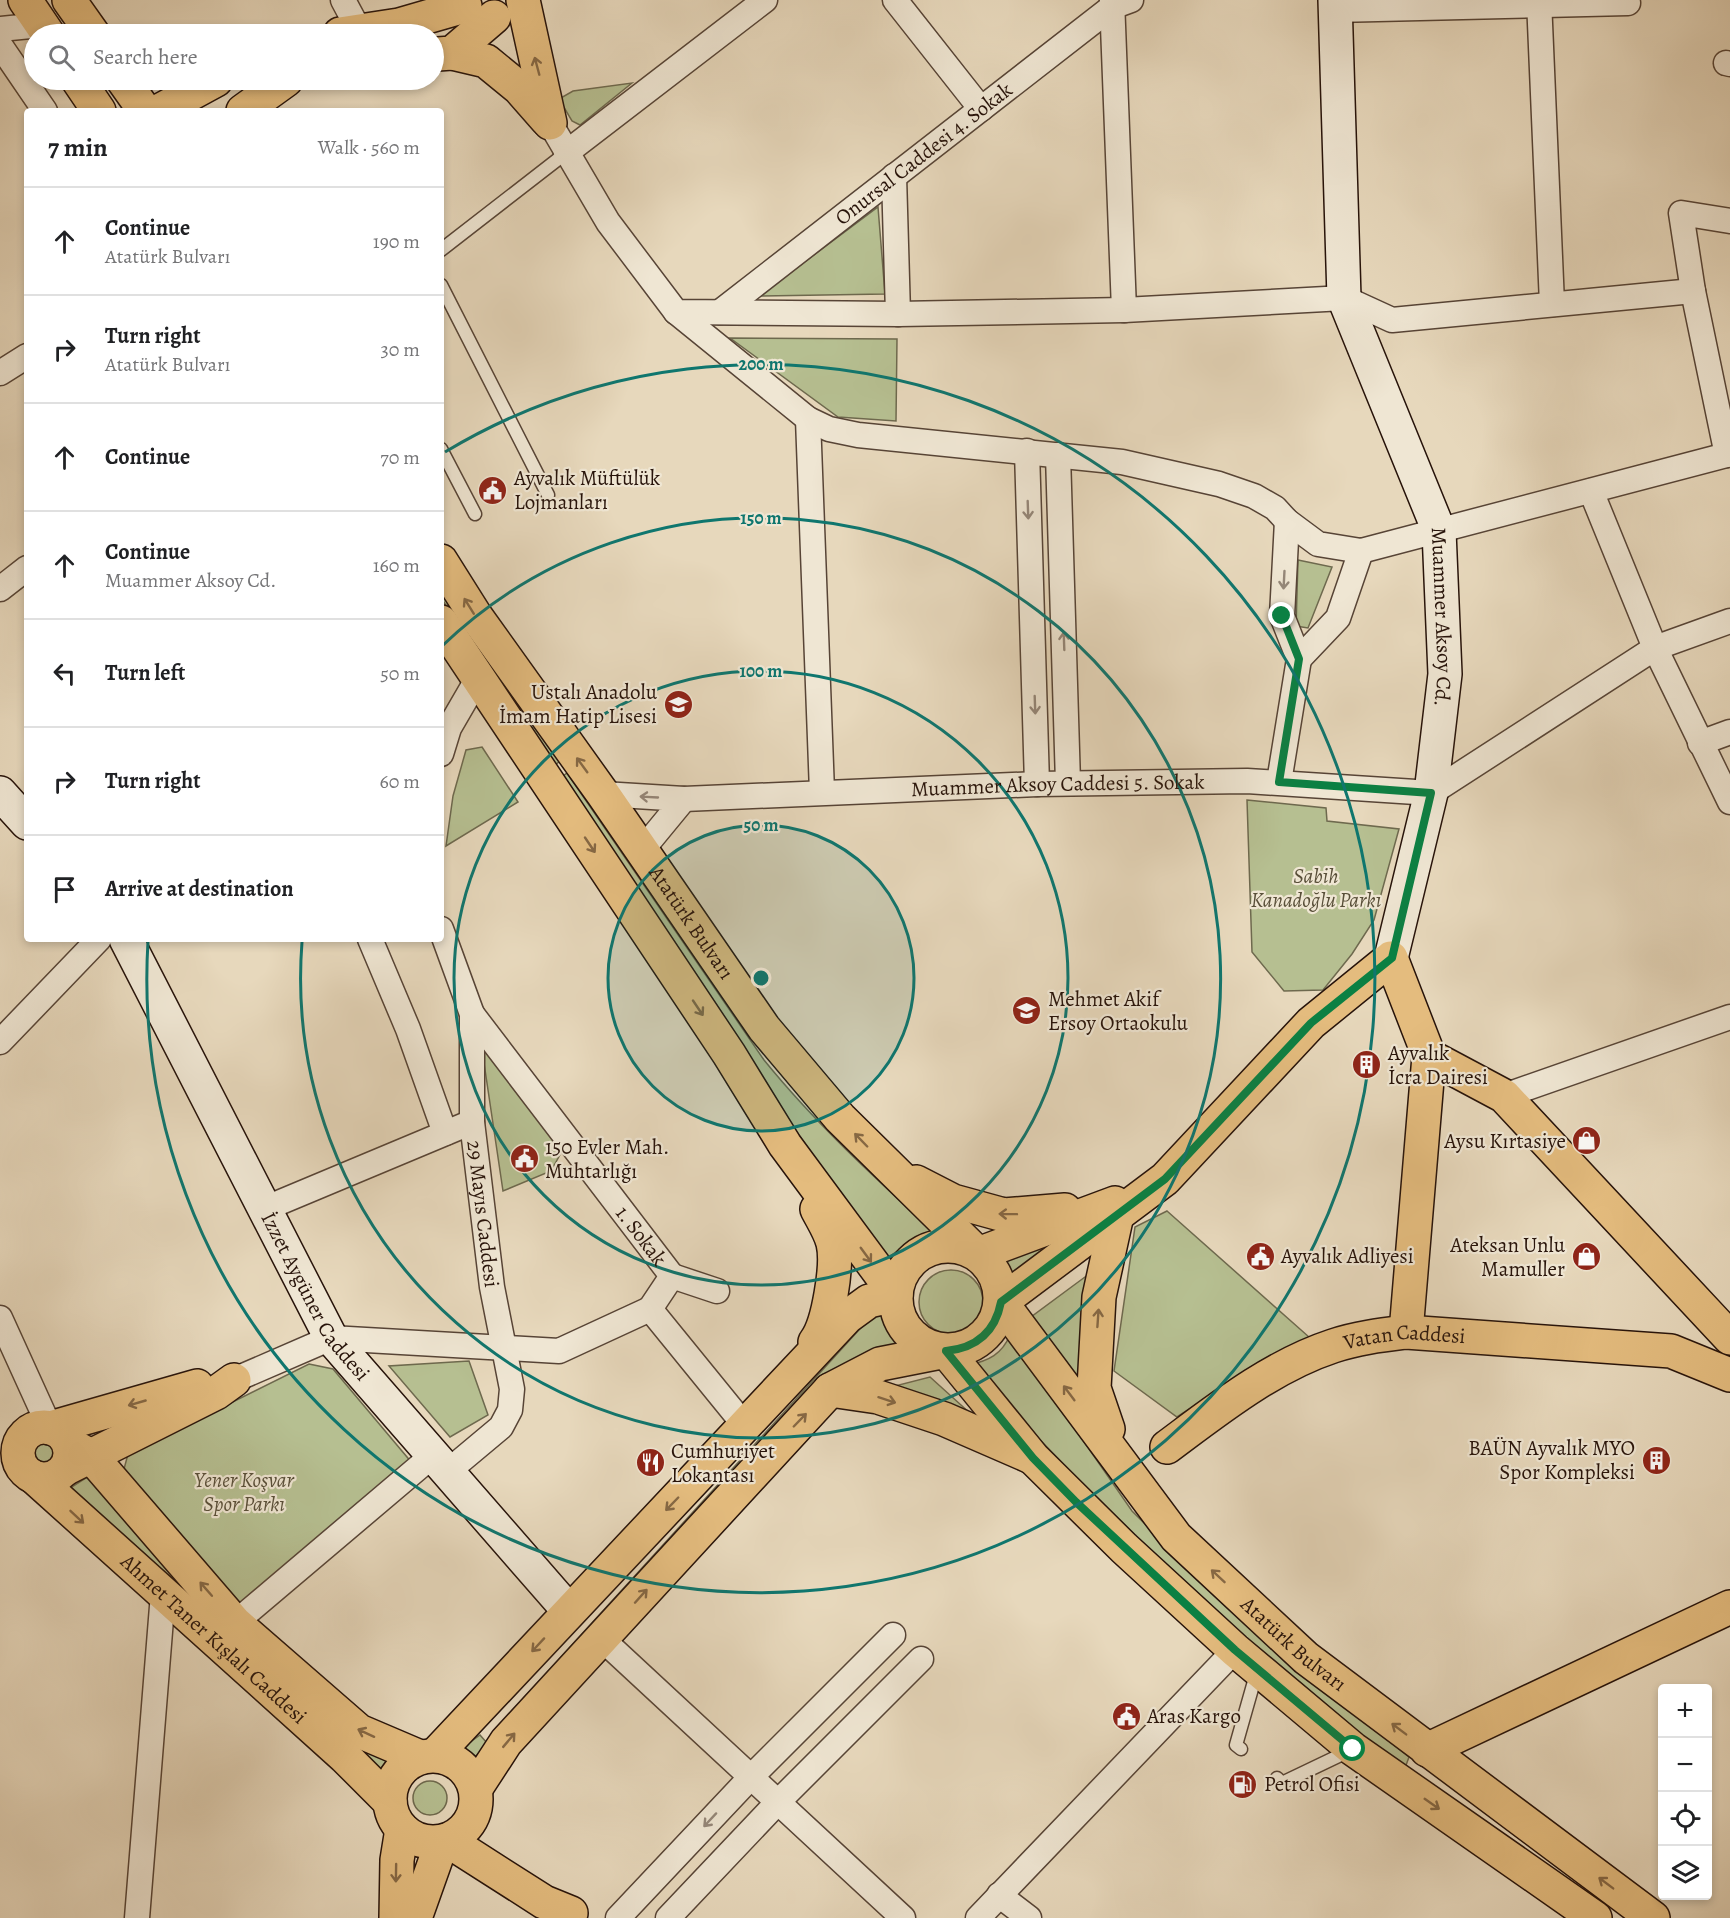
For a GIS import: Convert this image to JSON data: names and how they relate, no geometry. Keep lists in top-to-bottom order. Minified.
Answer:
{"streets":{"main road":["Atatürk Bulvarı","Vatan Caddesi","Ahmet Taner Kışlalı Caddesi"],"street":["Onursal Caddesi 4. Sokak","Muammer Aksoy Cd.","Muammer Aksoy Caddesi 5. Sokak","29 Mayıs Caddesi","1. Sokak","İzzet Aygüner Caddesi"]},"crossings":[["Muammer Aksoy Cd.","Muammer Aksoy Caddesi 5. Sokak"],["Muammer Aksoy Caddesi 5. Sokak","Atatürk Bulvarı"],["29 Mayıs Caddesi","1. Sokak"],["29 Mayıs Caddesi","İzzet Aygüner Caddesi"],["29 Mayıs Caddesi","Ahmet Taner Kışlalı Caddesi"]],"parks":["Sabih Kanadoğlu Parkı","Yener Koşvar Spor Parkı"],"places":{"public building":["Ayvalık Müftülük Lojmanları","150 Evler Mah. Muhtarlığı","Ayvalık Adliyesi","Aras Kargo"],"school or university":["Ustalı Anadolu İmam Hatip Lisesi","Mehmet Akif Ersoy Ortaokulu"],"building":["Ayvalık İcra Dairesi","BAÜN Ayvalık MYO Spor Kompleksi"],"shop":["Aysu Kırtasiye","Ateksan Unlu Mamuller"],"restaurant":["Cumhuriyet Lokantası"],"fuel station":["Petrol Ofisi"]},"page":{"search":"Search here","heading":["7 min","Walk · 560 m"],"list":[["Continue","Atatürk Bulvarı","190 m"],["Turn right","Atatürk Bulvarı","30 m"],["Continue","70 m"],["Continue","Muammer Aksoy Cd.","160 m"],["Turn left","50 m"],["Turn right","60 m"],"Arrive at destination"],"map_buttons":["+","−"]},"rings":["200 m","150 m","100 m","50 m"]}
